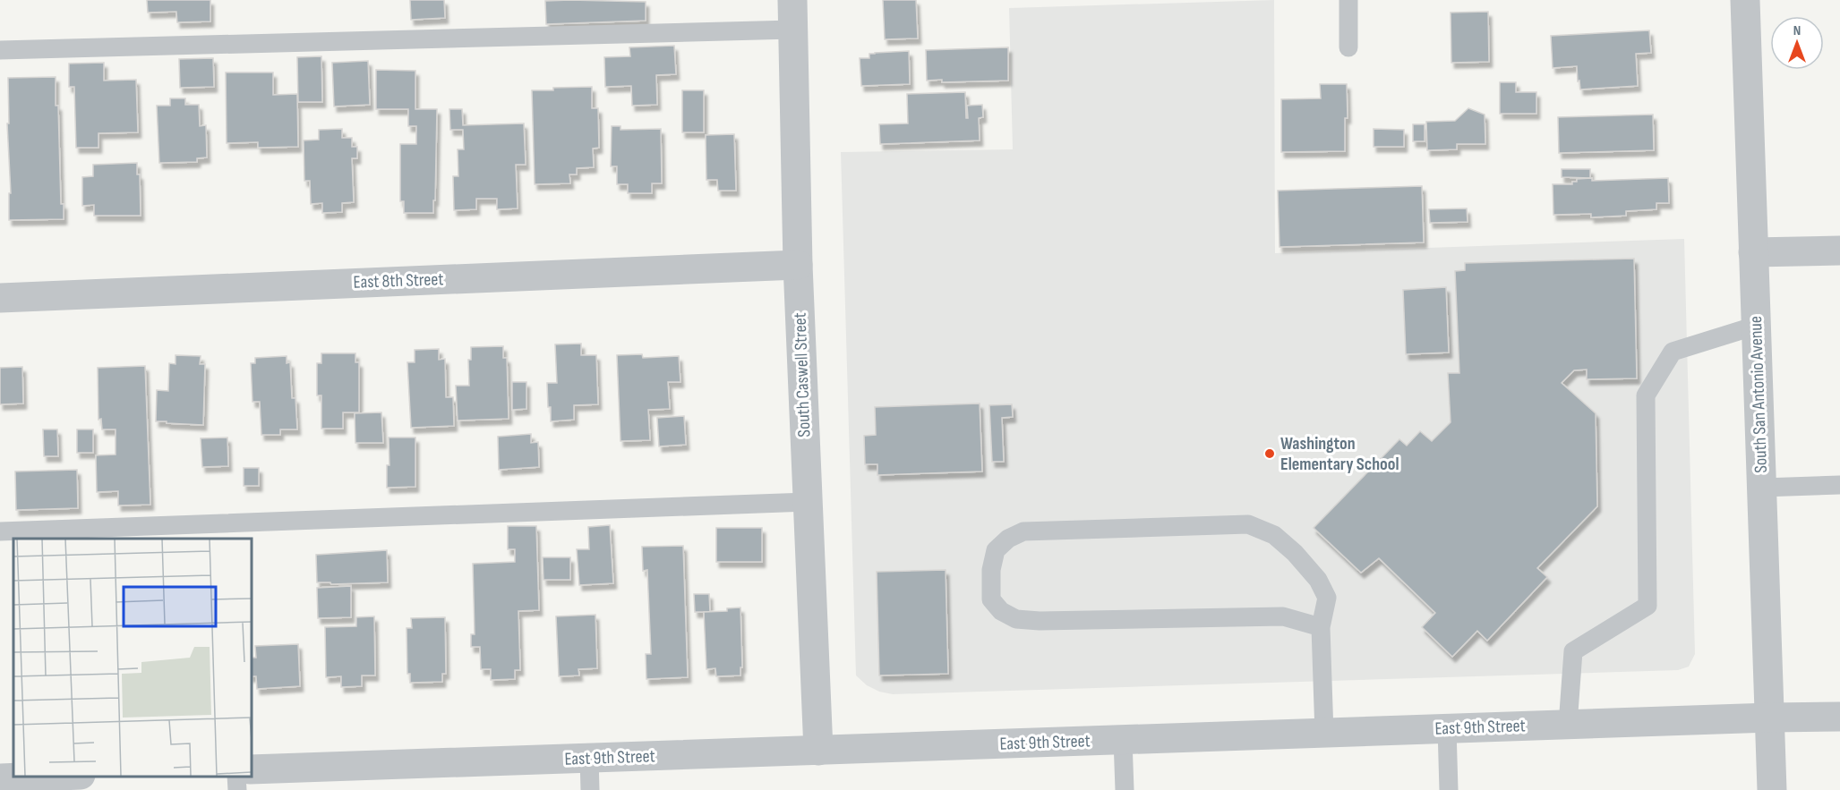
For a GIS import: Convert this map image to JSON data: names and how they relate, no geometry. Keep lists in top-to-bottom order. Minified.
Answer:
{"streets":{"street":["East 8th Street","South Caswell Street","South San Antonio Avenue","East 9th Street"]},"crossings":[["East 8th Street","South Caswell Street"],["South Caswell Street","East 9th Street"],["South San Antonio Avenue","East 9th Street"]],"places":["Washington Elementary School"],"north":"top"}
